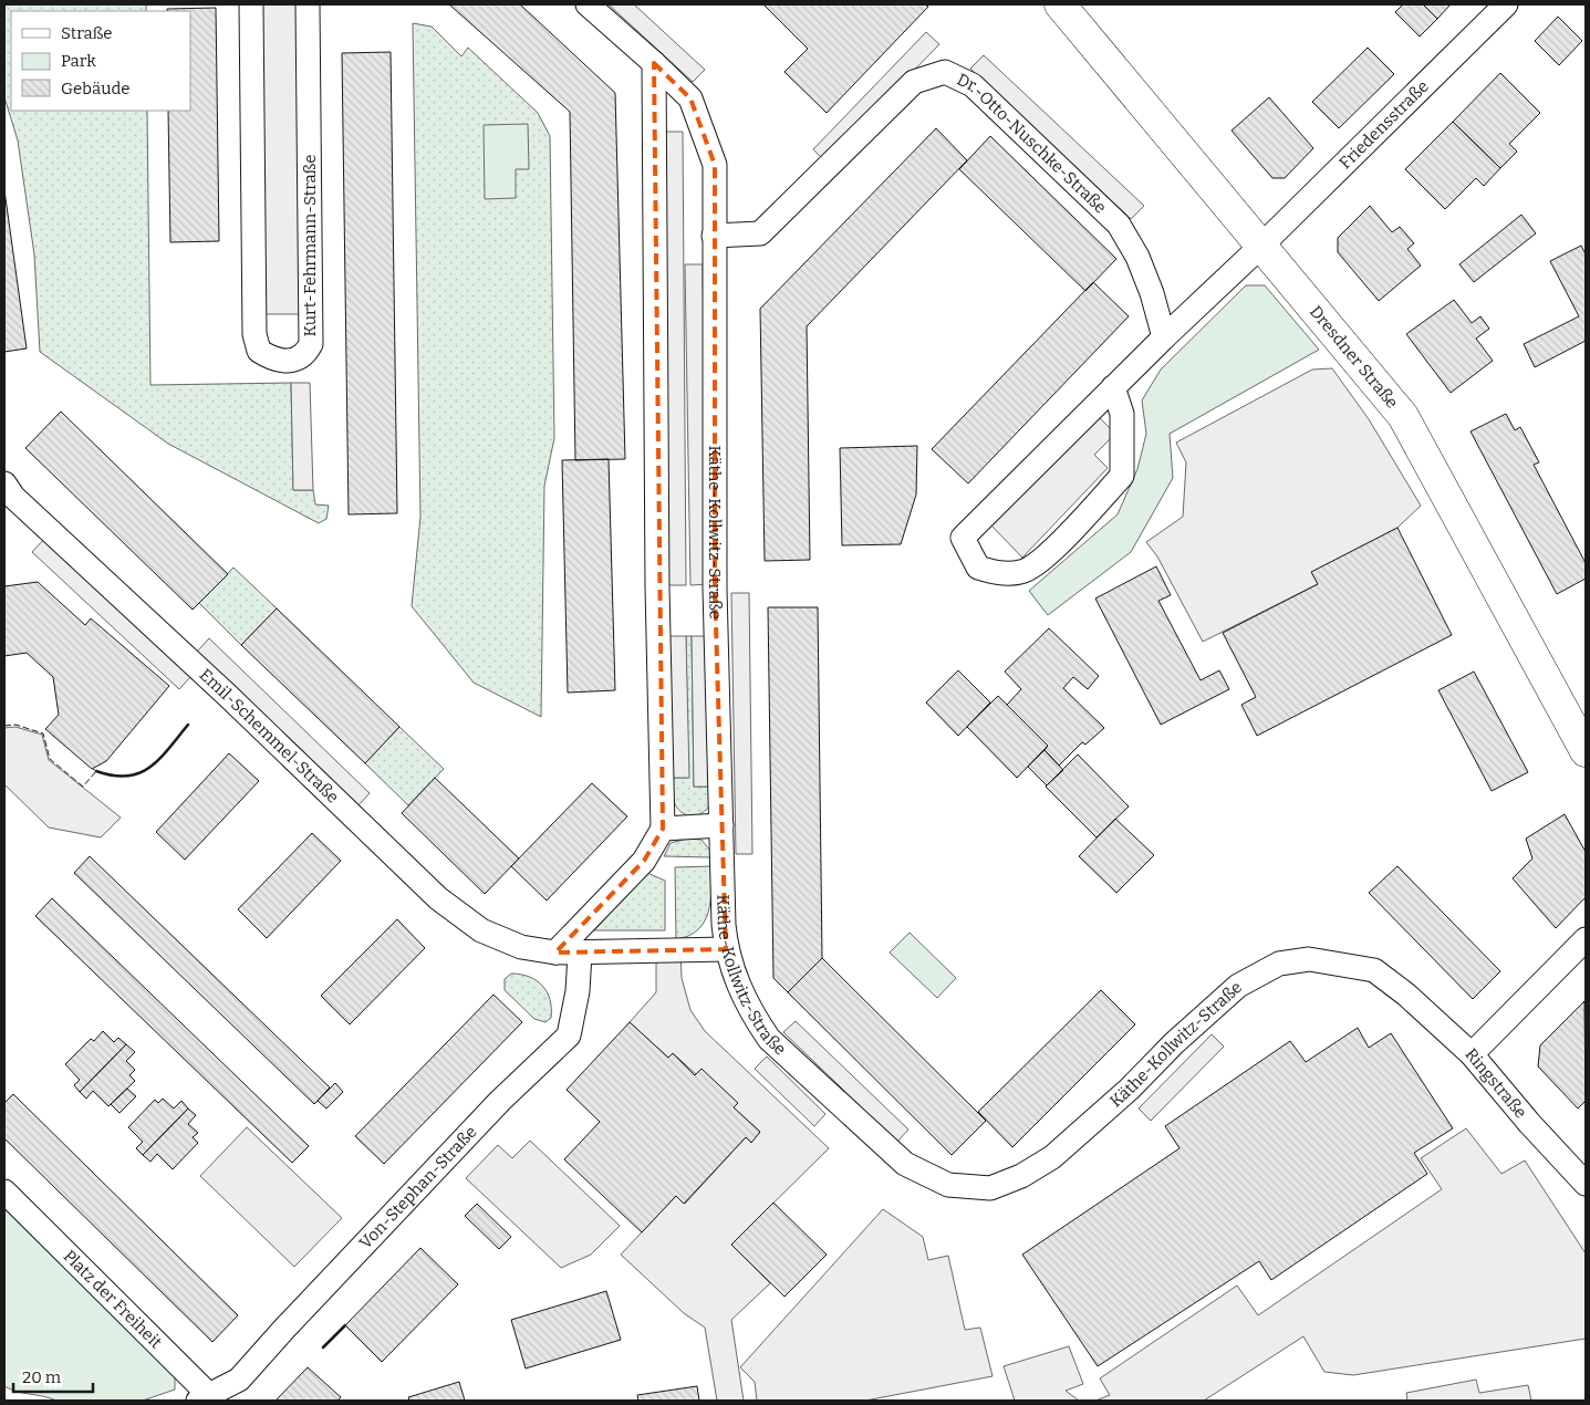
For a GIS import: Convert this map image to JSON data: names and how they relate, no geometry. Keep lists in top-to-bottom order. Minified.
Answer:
{"streets":{"street":["Friedensstraße","Dr.-Otto-Nuschke-Straße","Kurt-Fehrmann-Straße","Dresdner Straße","Käthe-Kollwitz-Straße","Emil-Schemmel-Straße","Ringstraße","Von-Stephan-Straße","Platz der Freiheit"]},"crossings":[["Friedensstraße","Dresdner Straße"],["Dr.-Otto-Nuschke-Straße","Käthe-Kollwitz-Straße"],["Käthe-Kollwitz-Straße","Emil-Schemmel-Straße"],["Käthe-Kollwitz-Straße","Ringstraße"],["Emil-Schemmel-Straße","Von-Stephan-Straße"],["Von-Stephan-Straße","Platz der Freiheit"]],"legend":["Straße","Park","Gebäude"],"scale_bar":"20 m"}
